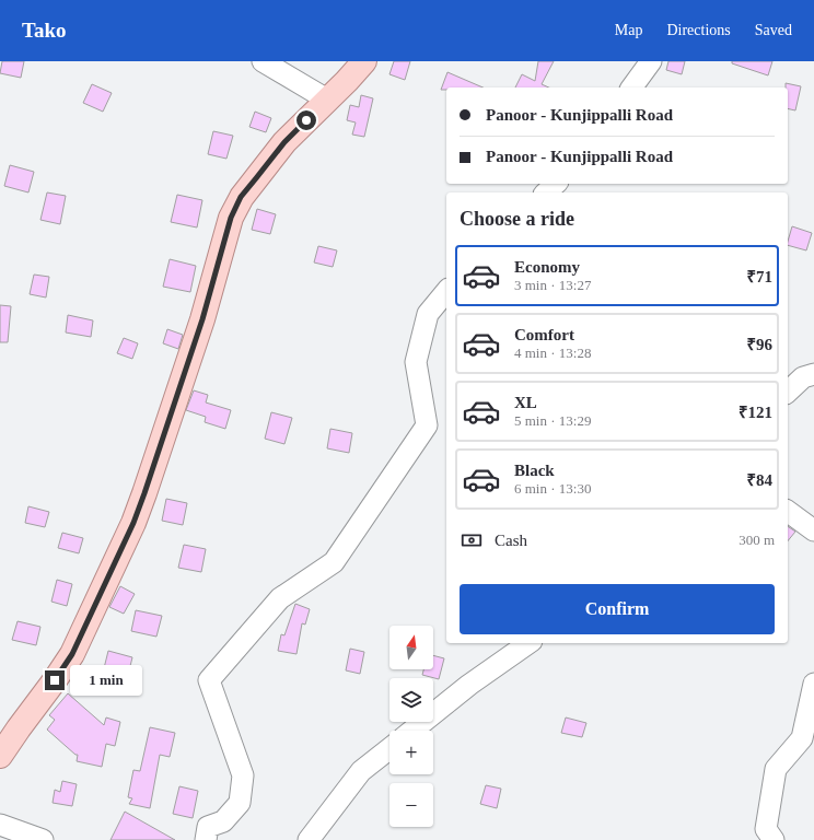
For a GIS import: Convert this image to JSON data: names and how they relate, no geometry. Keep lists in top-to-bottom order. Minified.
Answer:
{"north":"top","page":{"header":"Tako","nav":["Map","Directions","Saved"],"banner":["Panoor - Kunjippalli Road","Panoor - Kunjippalli Road"],"heading":"Choose a ride","list":[{"name":"Economy","note":"3 min · 13:27","value":"₹71"},{"name":"Comfort","note":"4 min · 13:28","value":"₹96"},{"name":"XL","note":"5 min · 13:29","value":"₹121"},{"name":"Black","note":"6 min · 13:30","value":"₹84"}],"pay":["Cash","300 m"],"buttons":"Confirm","map_buttons":["+","−"],"bubble":"1 min"}}
